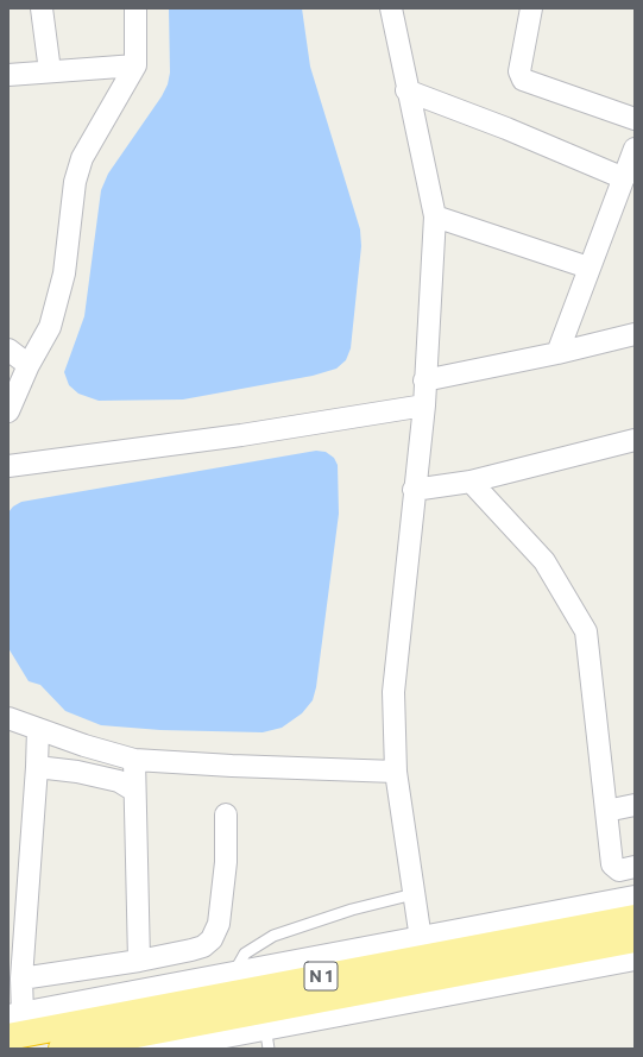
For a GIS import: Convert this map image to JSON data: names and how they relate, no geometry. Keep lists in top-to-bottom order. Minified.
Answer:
{"streets":{"highway":["N 1"]}}
